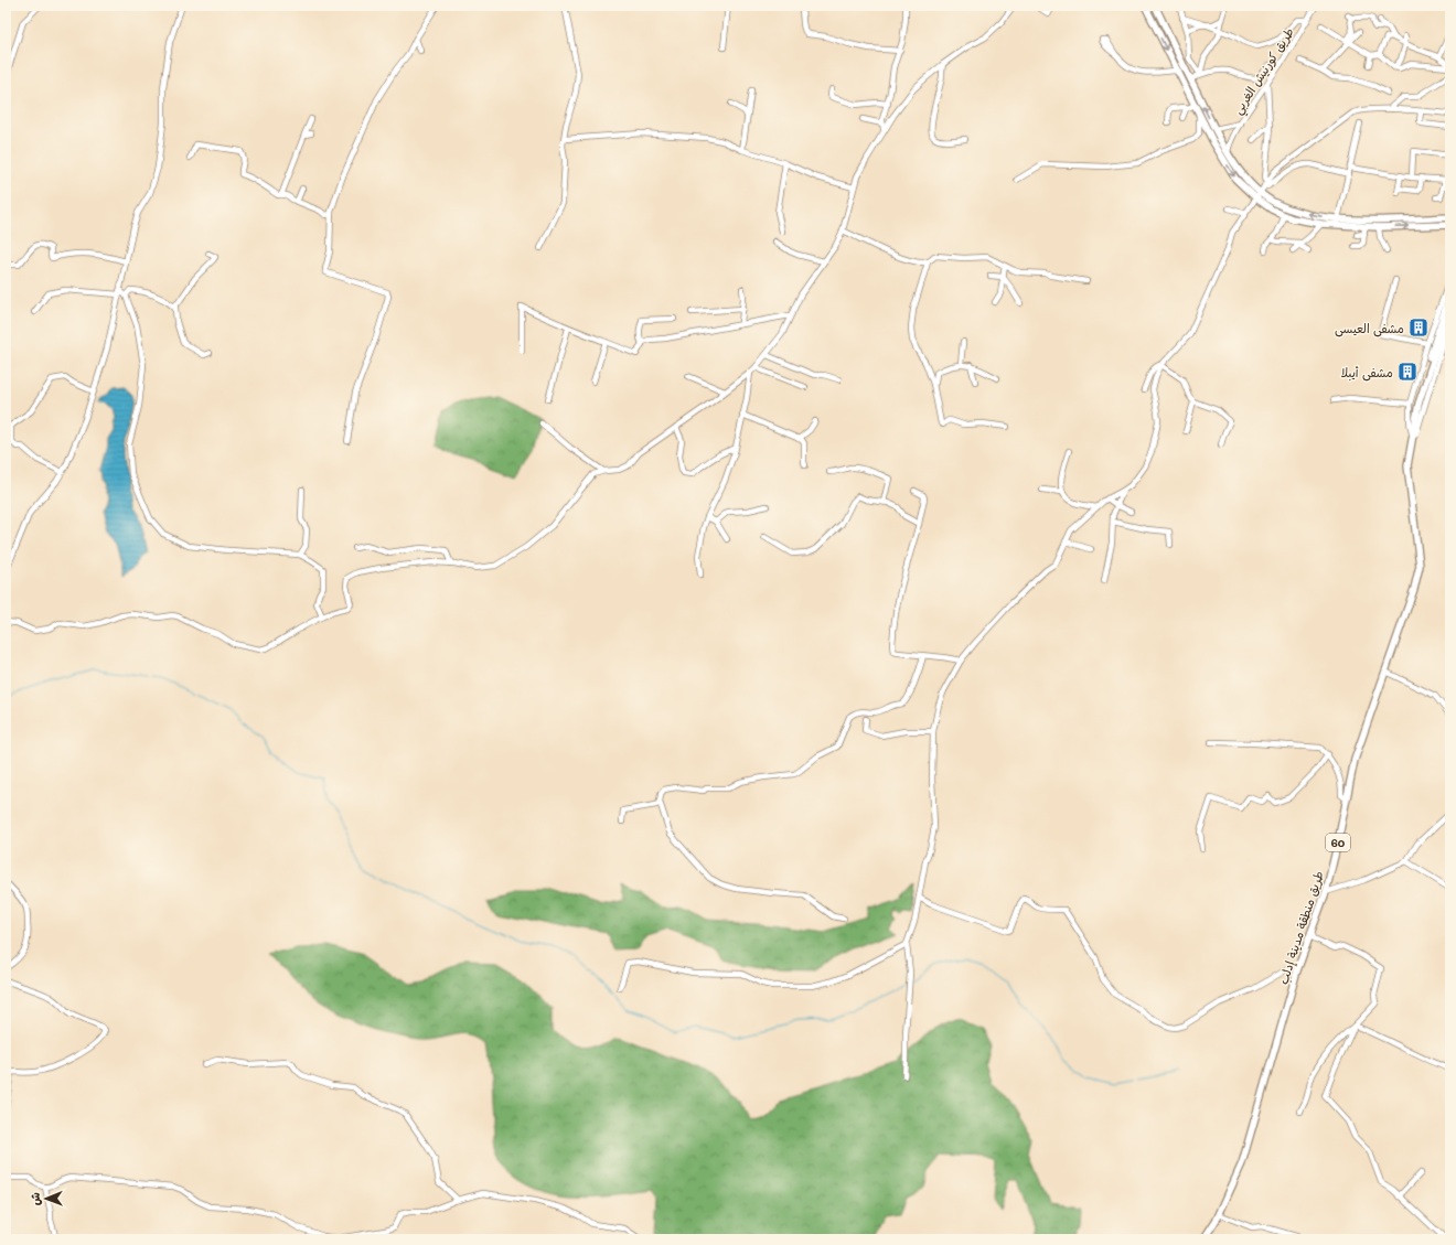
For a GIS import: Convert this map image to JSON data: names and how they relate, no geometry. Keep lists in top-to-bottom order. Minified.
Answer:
{"streets":{"main road":["60","طريق منطقة مدينة إدلب"],"street":["طريق كورنيش الغربي"]},"places":{"building":["مشفى العيسى","مشفى أيبلا"]},"north":"left"}
